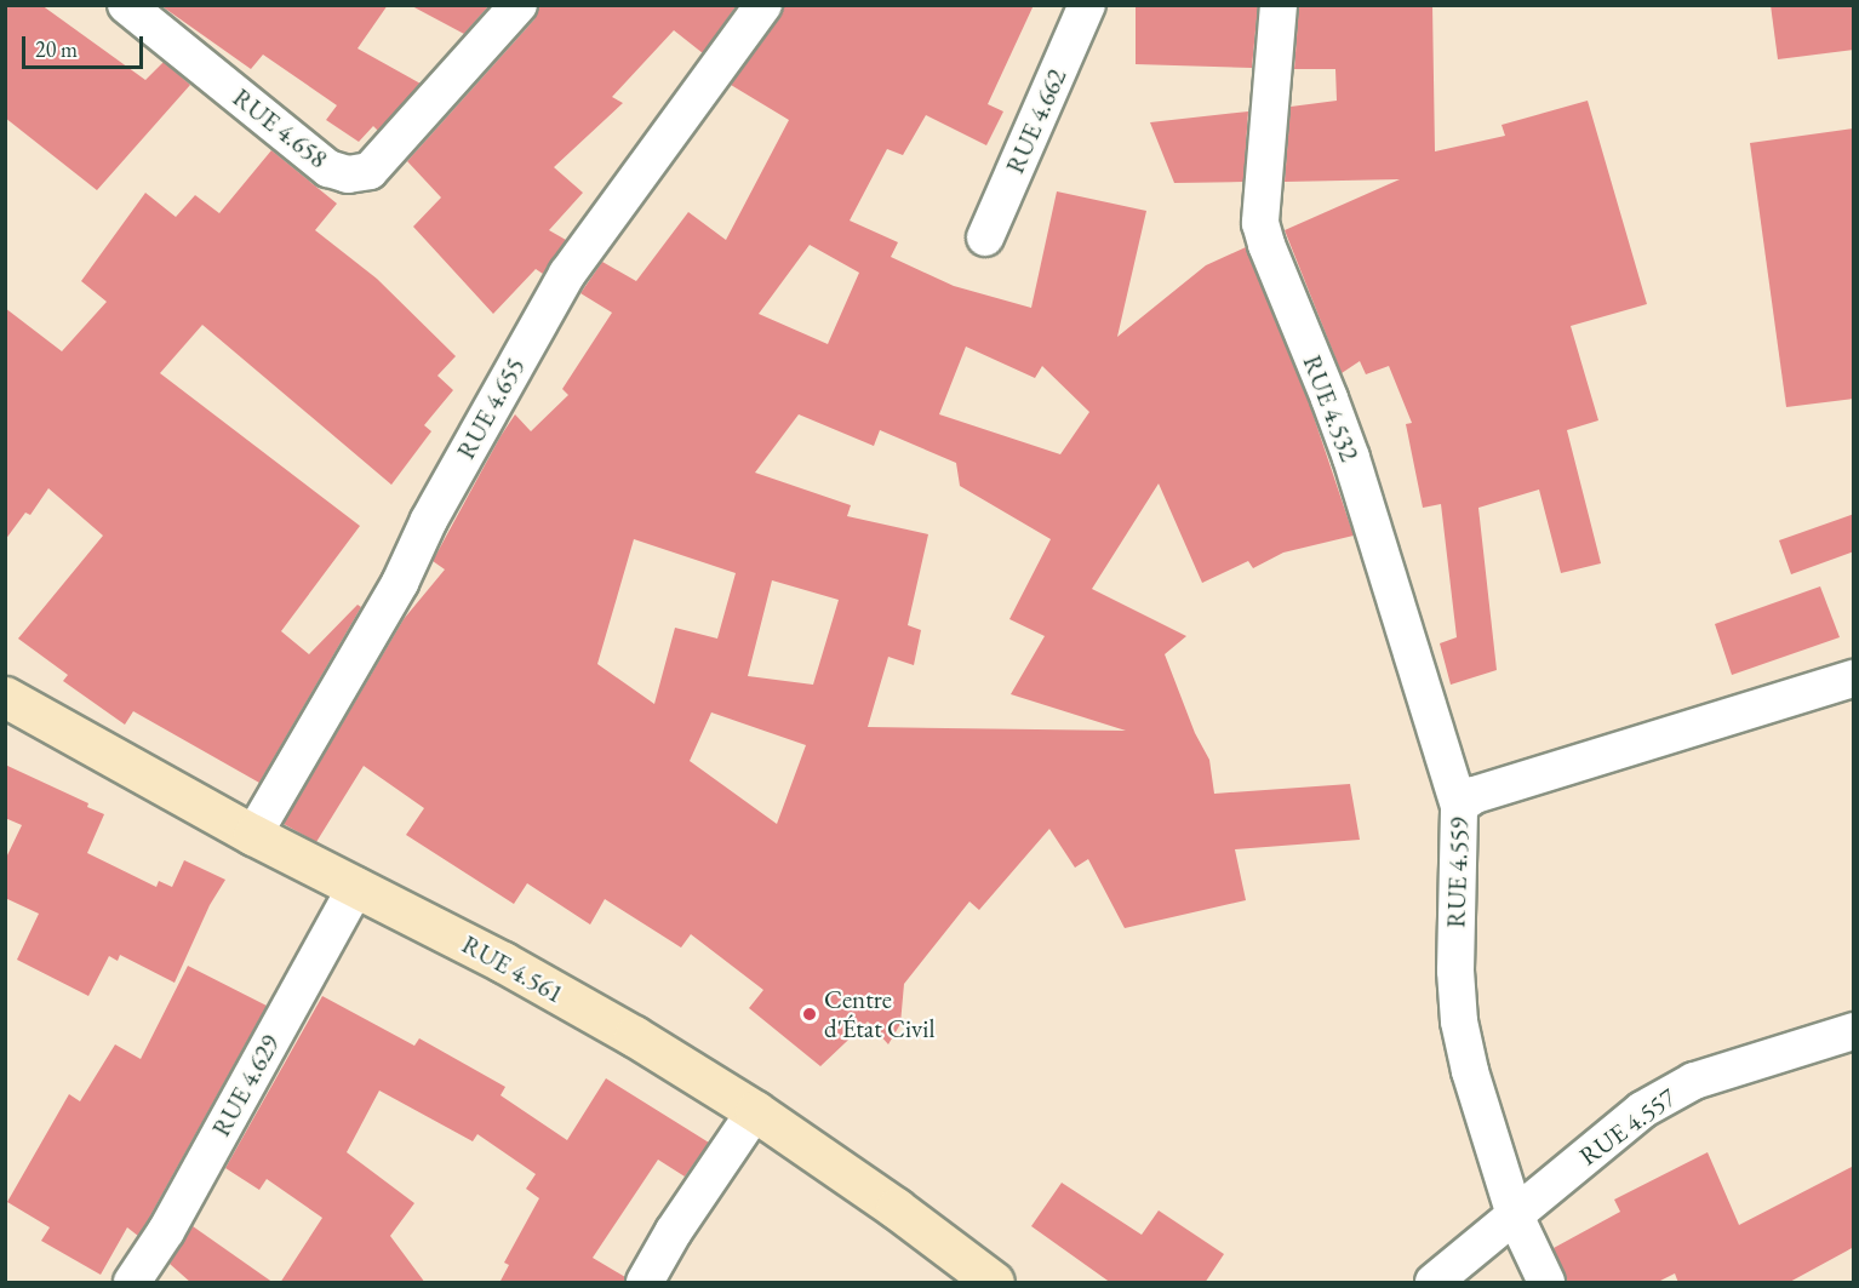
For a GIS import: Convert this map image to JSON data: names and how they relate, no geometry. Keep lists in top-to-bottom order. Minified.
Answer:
{"streets":{"main road":["RUE 4.561"],"street":["RUE 4.662","RUE 4.658","RUE 4.655","RUE 4.532","RUE 4.559","RUE 4.629","RUE 4.557"]},"crossings":[["RUE 4.655","RUE 4.561"],["RUE 4.532","RUE 4.559"],["RUE 4.559","RUE 4.557"],["RUE 4.561","RUE 4.629"]],"places":["Centre d'État Civil"],"scale_bar":"20 m"}
